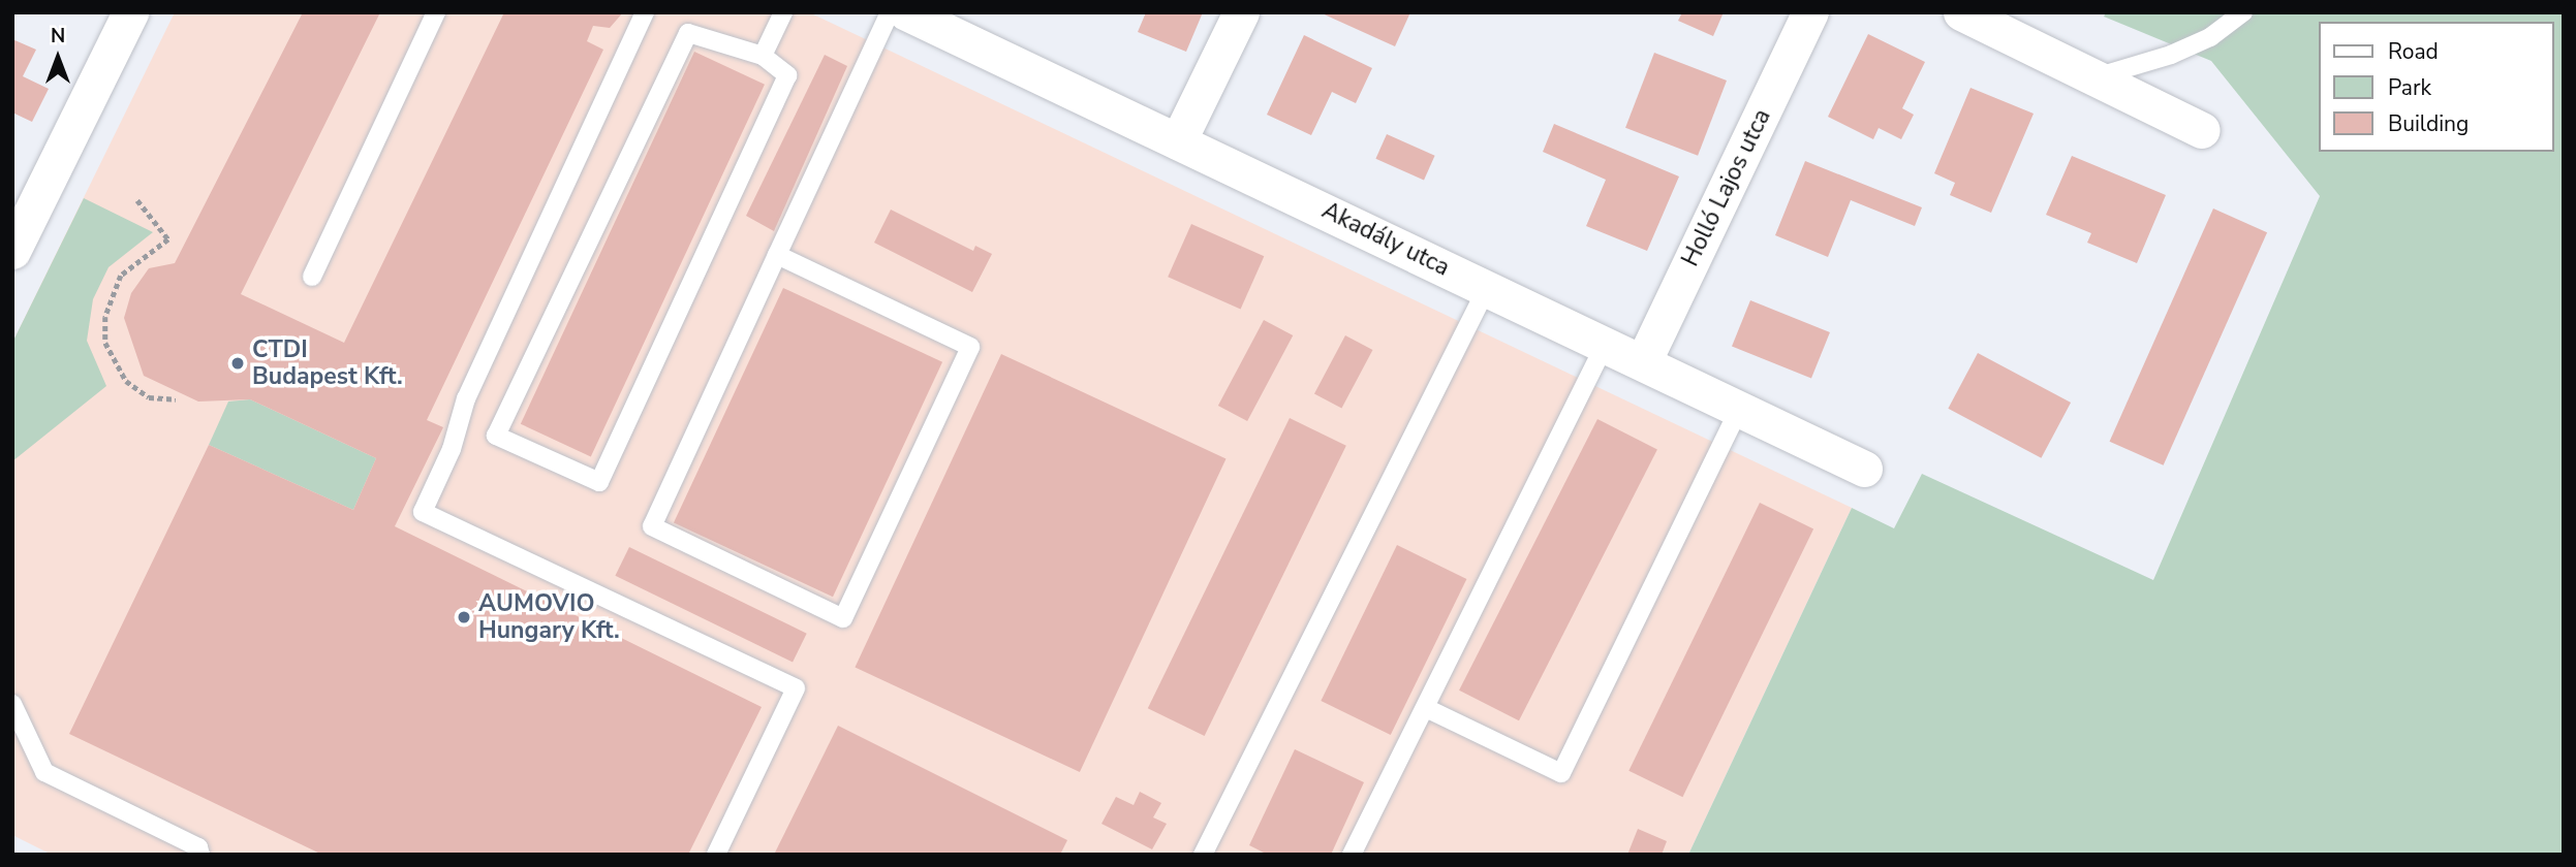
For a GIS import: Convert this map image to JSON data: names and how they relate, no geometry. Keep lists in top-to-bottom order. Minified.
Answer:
{"streets":{"street":["Holló Lajos utca","Akadály utca"]},"crossings":[["Holló Lajos utca","Akadály utca"]],"places":["CTDI Budapest Kft.","AUMOVIO Hungary Kft."],"legend":["Road","Park","Building"],"north":"top"}
